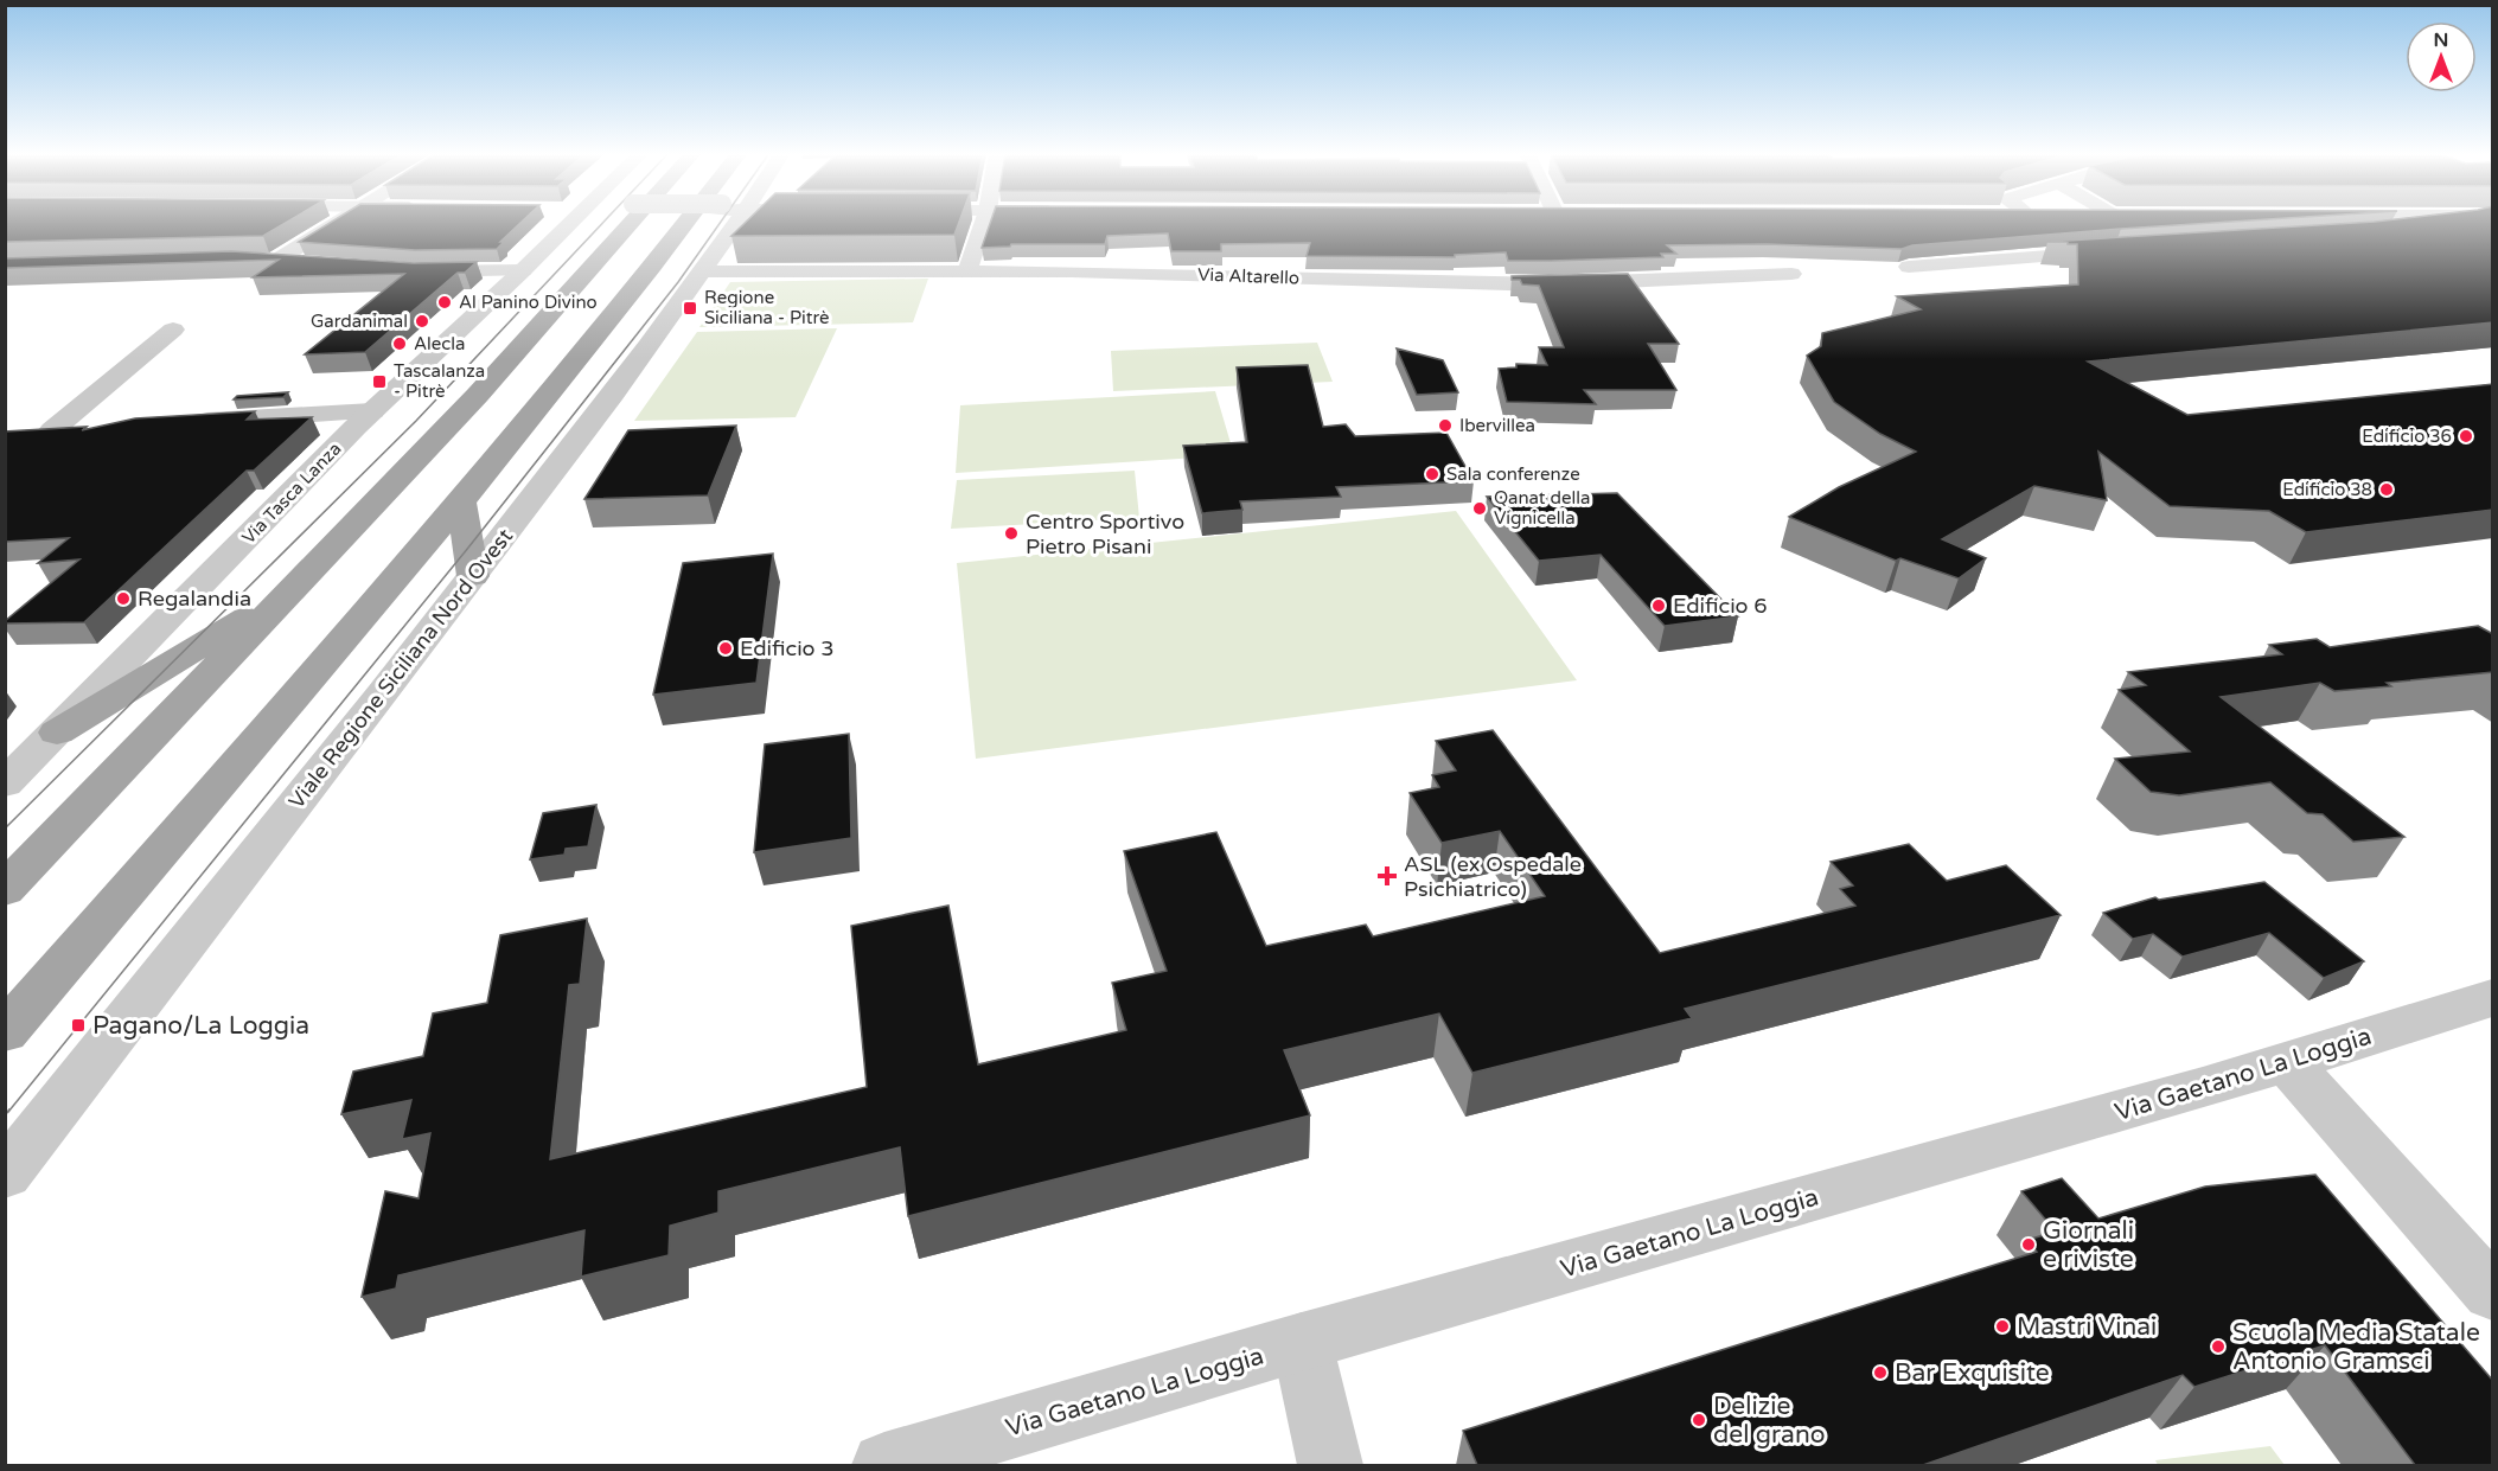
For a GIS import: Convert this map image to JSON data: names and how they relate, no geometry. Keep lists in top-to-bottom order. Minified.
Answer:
{"streets":{"street":["Via Altarello","Via Tasca Lanza","Viale Regione Siciliana Nord Ovest","Via Gaetano La Loggia"]},"crossings":[["Via Altarello","Viale Regione Siciliana Nord Ovest"]],"places":{"other":["Al Panino Divino","Gardanimal","Alecla","Ibervillea","Edificio 36","Sala conferenze","Edificio 38","Qanat della Vignicella","Centro Sportivo Pietro Pisani","Regalandia","Edificio 6","Edificio 3","Giornali e riviste","Mastri Vinai","Scuola Media Statale Antonio Gramsci","Bar Exquisite","Delizie del grano"],"transit":["Regione Siciliana - Pitrè","Tascalanza - Pitrè","Pagano/La Loggia"],"health":["ASL (ex Ospedale Psichiatrico)"]},"north":"top"}
